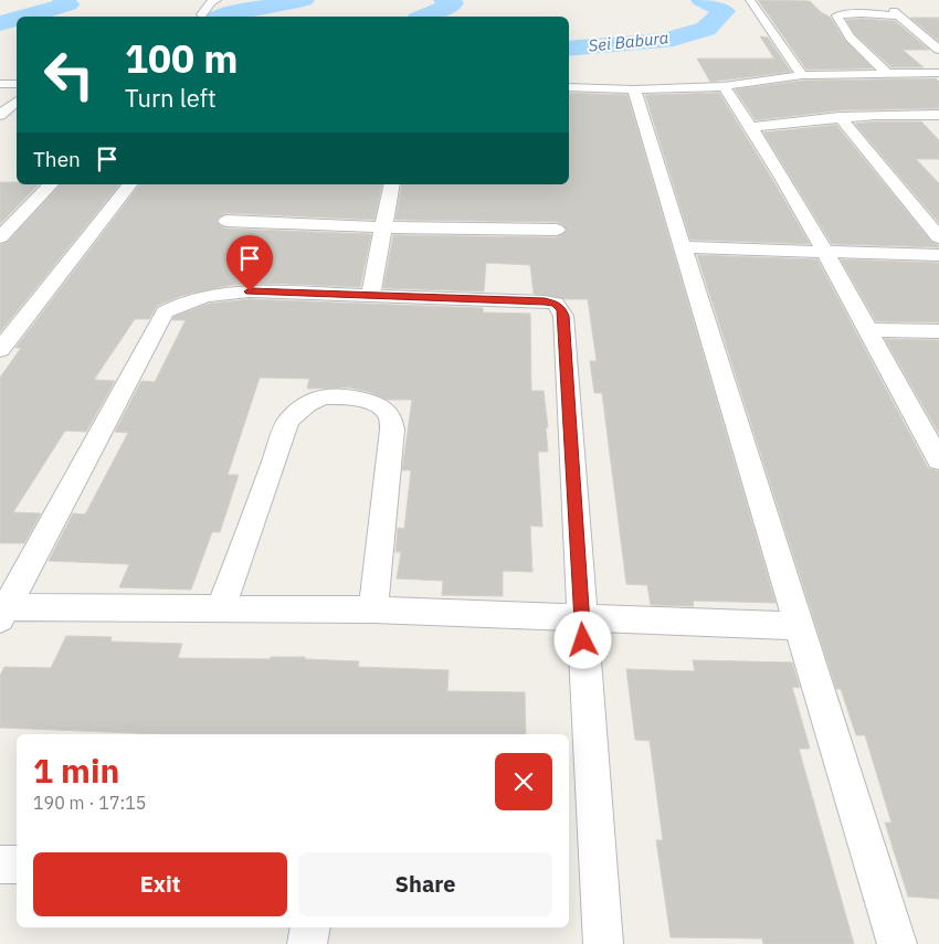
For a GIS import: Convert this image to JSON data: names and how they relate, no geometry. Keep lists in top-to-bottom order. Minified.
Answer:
{"water":["Sei Babura"],"page":{"turn":["100 m","Turn left"],"then":"Then","heading":["1 min","190 m · 17:15"],"buttons":["Exit","Share"]}}
